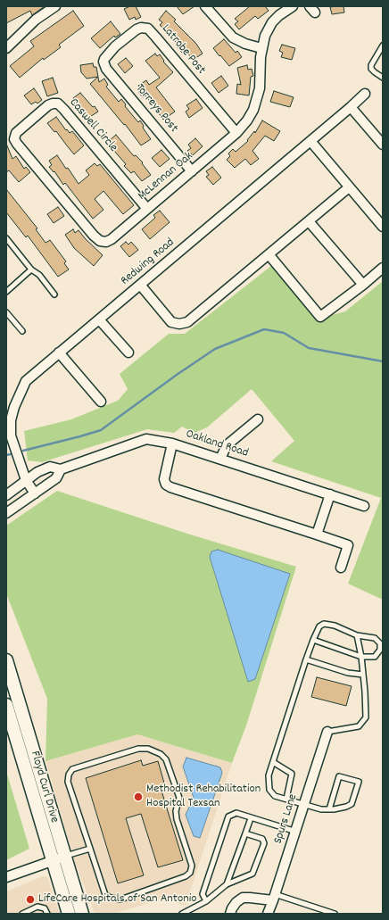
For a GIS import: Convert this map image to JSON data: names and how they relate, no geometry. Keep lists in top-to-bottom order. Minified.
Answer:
{"streets":{"street":["Latrobe Post","Torreys Post","Caswell Circle","McLennan Oak","Redwing Road","Oakland Road","Floyd Curl Drive","Spurs Lane"]},"crossings":[["Latrobe Post","Torreys Post"],["Latrobe Post","McLennan Oak"],["Torreys Post","McLennan Oak"],["Caswell Circle","McLennan Oak"],["Redwing Road","Oakland Road"]],"places":["Methodist Rehabilitation Hospital Texsan","LifeCare Hospitals of San Antonio"]}
